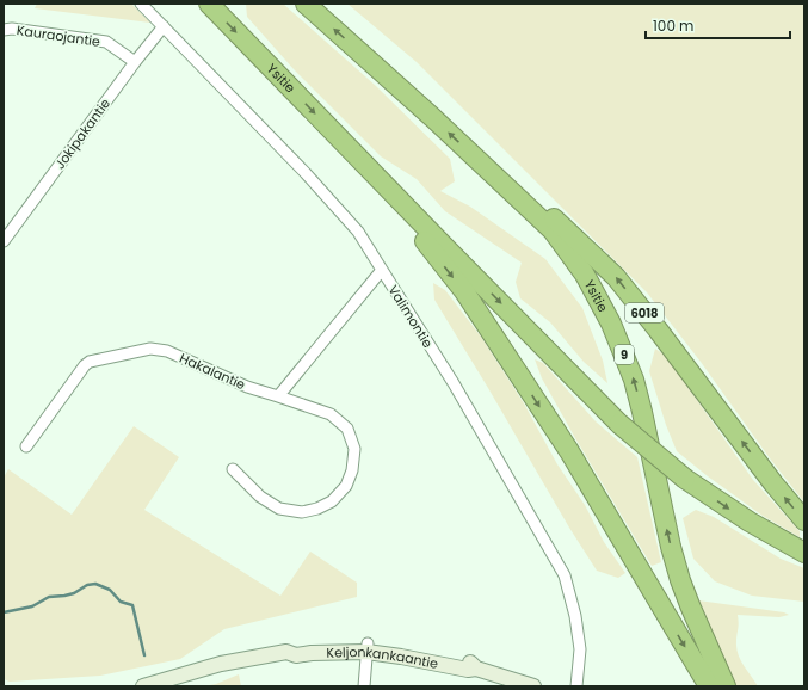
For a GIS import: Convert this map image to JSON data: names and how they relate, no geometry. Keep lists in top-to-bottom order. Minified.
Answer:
{"streets":{"highway":["Ysitie","6018","9"],"main road":["Keljonkankaantie"],"street":["Kauraojantie","Jokipakantie","Valimontie","Hakalantie"]},"crossings":[["Kauraojantie","Jokipakantie"],["Ysitie","6018"],["Jokipakantie","Valimontie"]],"scale_bar":"100 m"}
